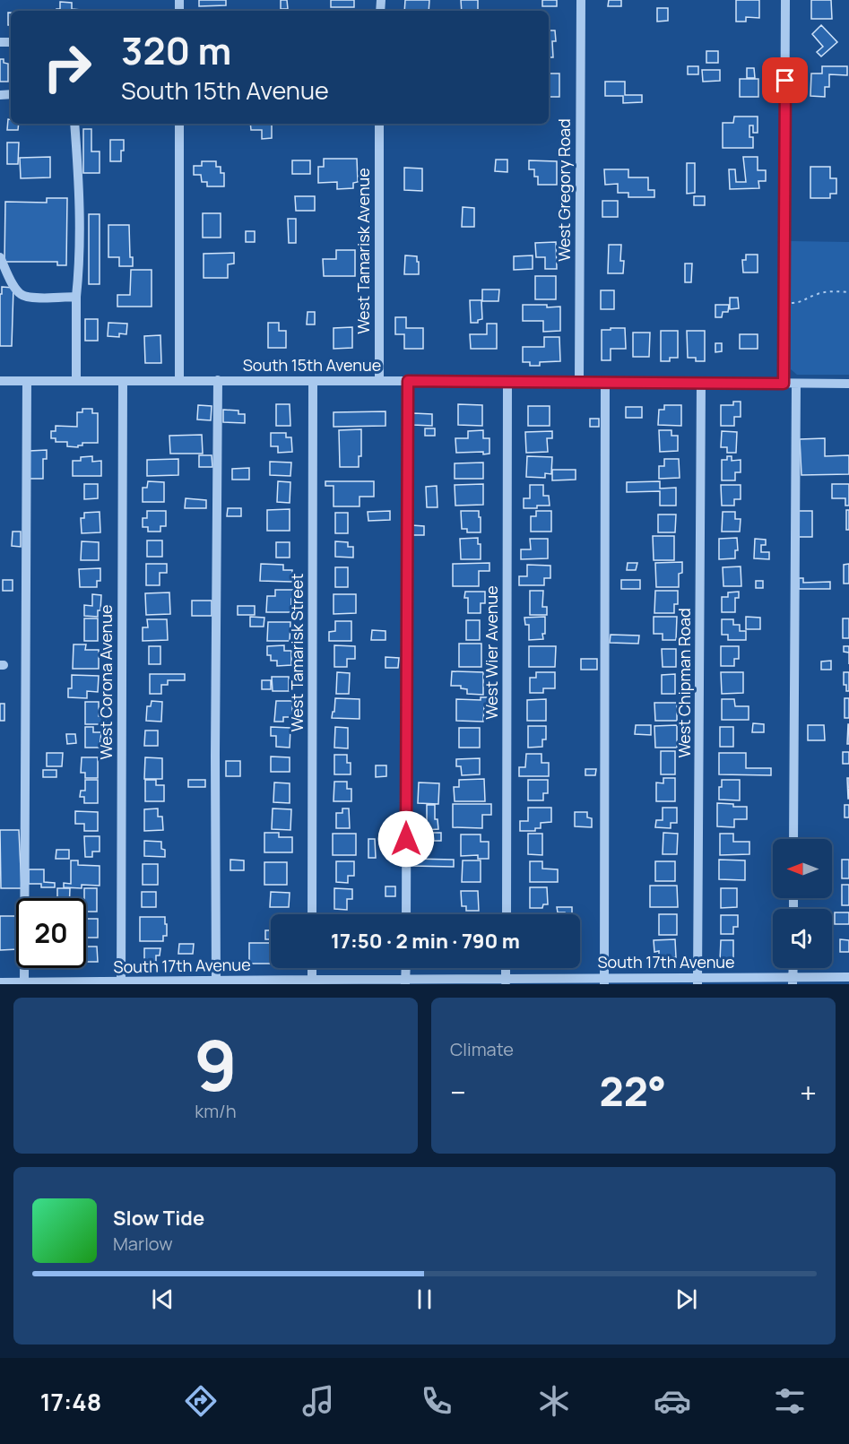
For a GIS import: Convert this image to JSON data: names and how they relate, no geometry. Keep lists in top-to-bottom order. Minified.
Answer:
{"streets":{"street":["West Gregory Road","West Tamarisk Avenue","South 15th Avenue","West Tamarisk Street","West Wier Avenue","West Corona Avenue","West Chipman Road","South 17th Avenue"]},"crossings":[["West Gregory Road","South 15th Avenue"],["West Tamarisk Avenue","South 15th Avenue"],["South 15th Avenue","West Tamarisk Street"],["South 15th Avenue","West Wier Avenue"],["South 15th Avenue","West Corona Avenue"],["South 15th Avenue","West Chipman Road"],["West Corona Avenue","South 17th Avenue"],["West Chipman Road","South 17th Avenue"]],"north":"left","page":{"turn":["320 m","South 15th Avenue"],"limit":"20","trip":"17:50 · 2 min · 790 m","tile":[["9","km/h"],"Climate"],"heat":["−","22°","+"],"song":["Slow Tide","Marlow"],"tabs":"17:48"}}
